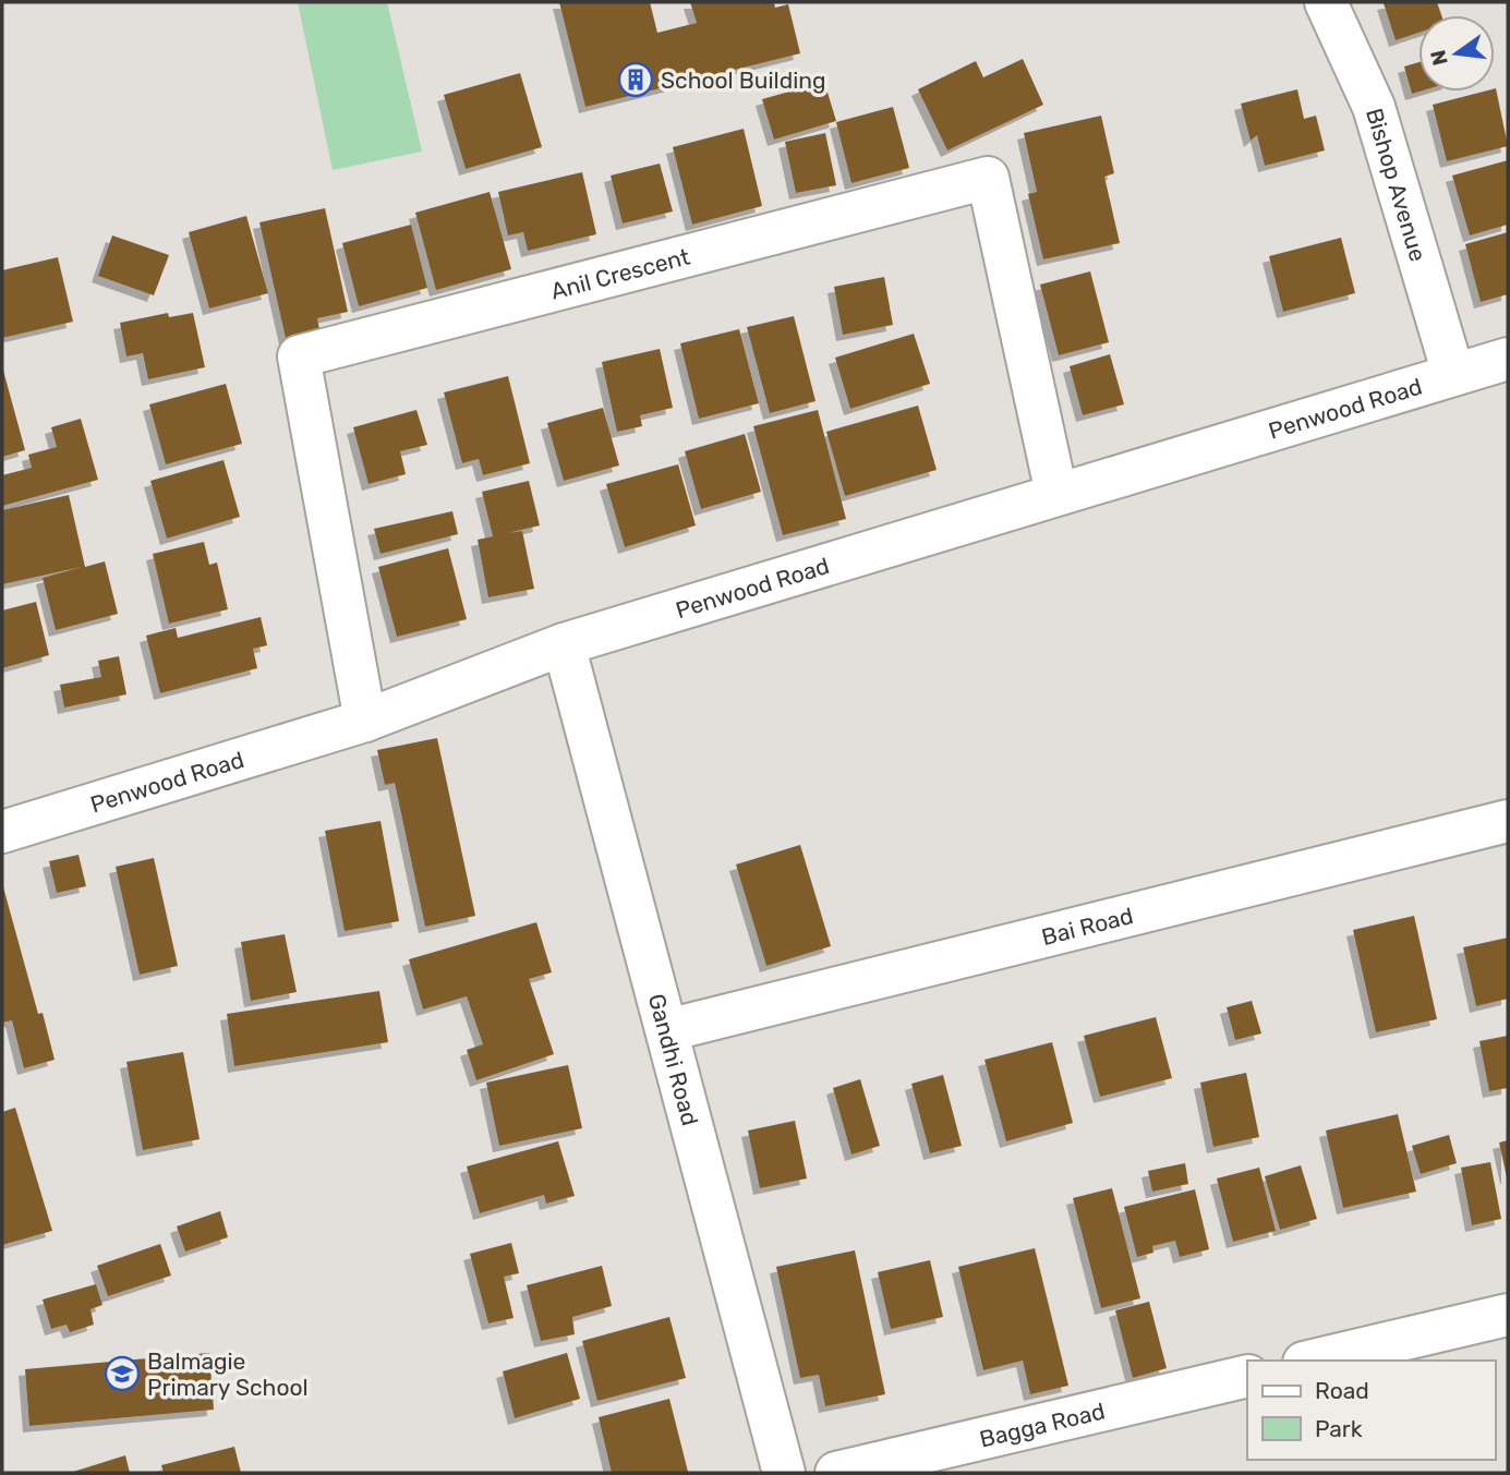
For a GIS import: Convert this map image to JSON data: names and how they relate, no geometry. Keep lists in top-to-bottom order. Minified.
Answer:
{"streets":{"street":["Bishop Avenue","Anil Crescent","Penwood Road","Bai Road","Gandhi Road","Bagga Road"]},"crossings":[["Bishop Avenue","Penwood Road"],["Anil Crescent","Penwood Road"],["Penwood Road","Gandhi Road"],["Bai Road","Gandhi Road"]],"places":{"building":["School Building"],"school or university":["Balmagie Primary School"]},"legend":["Road","Park"],"north":"left"}
